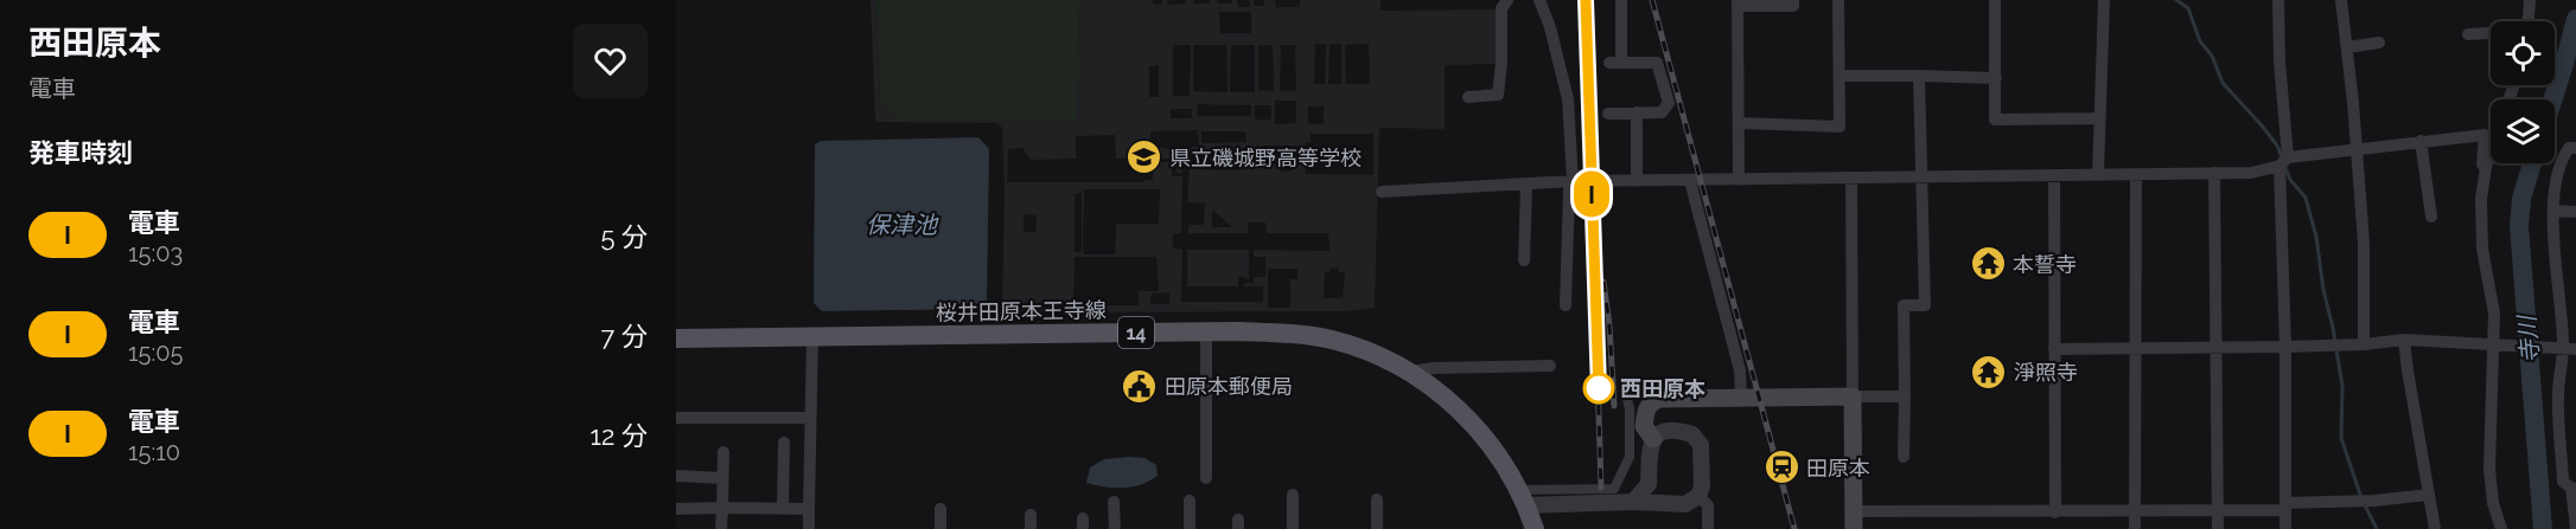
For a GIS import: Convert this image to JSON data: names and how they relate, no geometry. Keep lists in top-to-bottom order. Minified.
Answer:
{"streets":{"main road":["桜井田原本王寺線","14"]},"water":["保津池","寺川"],"places":{"school or university":["県立磯城野高等学校"],"temple":["本誓寺","淨照寺"],"public building":["田原本郵便局"],"other":["西田原本"],"station":["田原本"]},"page":{"heading":[["西田原本","電車"],"発車時刻"],"on_map":"I","list":[{"mark":"I","name":"電車","note":"15:03","value":"5 分"},{"mark":"I","name":"電車","note":"15:05","value":"7 分"},{"mark":"I","name":"電車","note":"15:10","value":"12 分"}]}}
